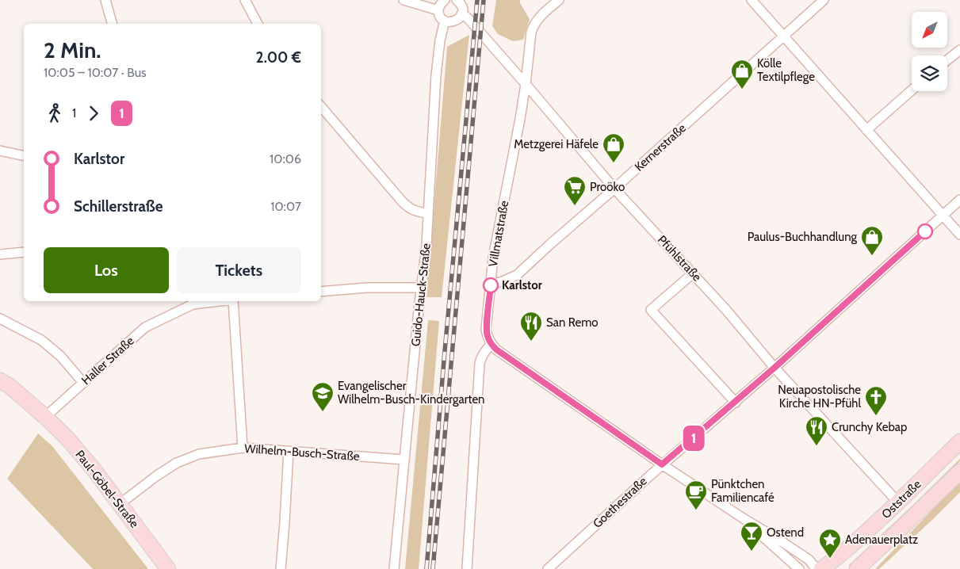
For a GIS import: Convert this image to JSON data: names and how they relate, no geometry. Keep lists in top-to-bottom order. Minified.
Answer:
{"streets":{"main road":["Paul-Göbel-Straße","Oststraße"],"street":["Kernerstraße","Villmatstraße","Pfühlstraße","Guido-Hauck-Straße","Haller Straße","Wilhelm-Busch-Straße","Goethestraße"]},"crossings":[["Kernerstraße","Villmatstraße"],["Kernerstraße","Pfühlstraße"],["Villmatstraße","Pfühlstraße"],["Pfühlstraße","Oststraße"],["Pfühlstraße","Goethestraße"],["Guido-Hauck-Straße","Wilhelm-Busch-Straße"],["Haller Straße","Paul-Göbel-Straße"],["Wilhelm-Busch-Straße","Paul-Göbel-Straße"]],"places":{"shop":["Kölle Textilpflege","Metzgerei Häfele","Paulus-Buchhandlung"],"supermarket":["Proöko"],"other":["Karlstor"],"restaurant":["San Remo","Crunchy Kebap"],"school or university":["Evangelischer Wilhelm-Busch-Kindergarten"],"church":["Neuapostolische Kirche HN-Pfühl"],"cafe":["Pünktchen Familiencafé"],"bar":["Ostend"],"place":["Adenauerplatz"]},"lines":["bus line 1"],"north":"bottom left","page":{"on_map":"1","heading":["2 Min.","10:05 – 10:07 · Bus","2.00 €"],"legs":["1","1"],"list":[{"name":"Karlstor","value":"10:06"},{"name":"Schillerstraße","value":"10:07"}],"buttons":["Los","Tickets"]}}
